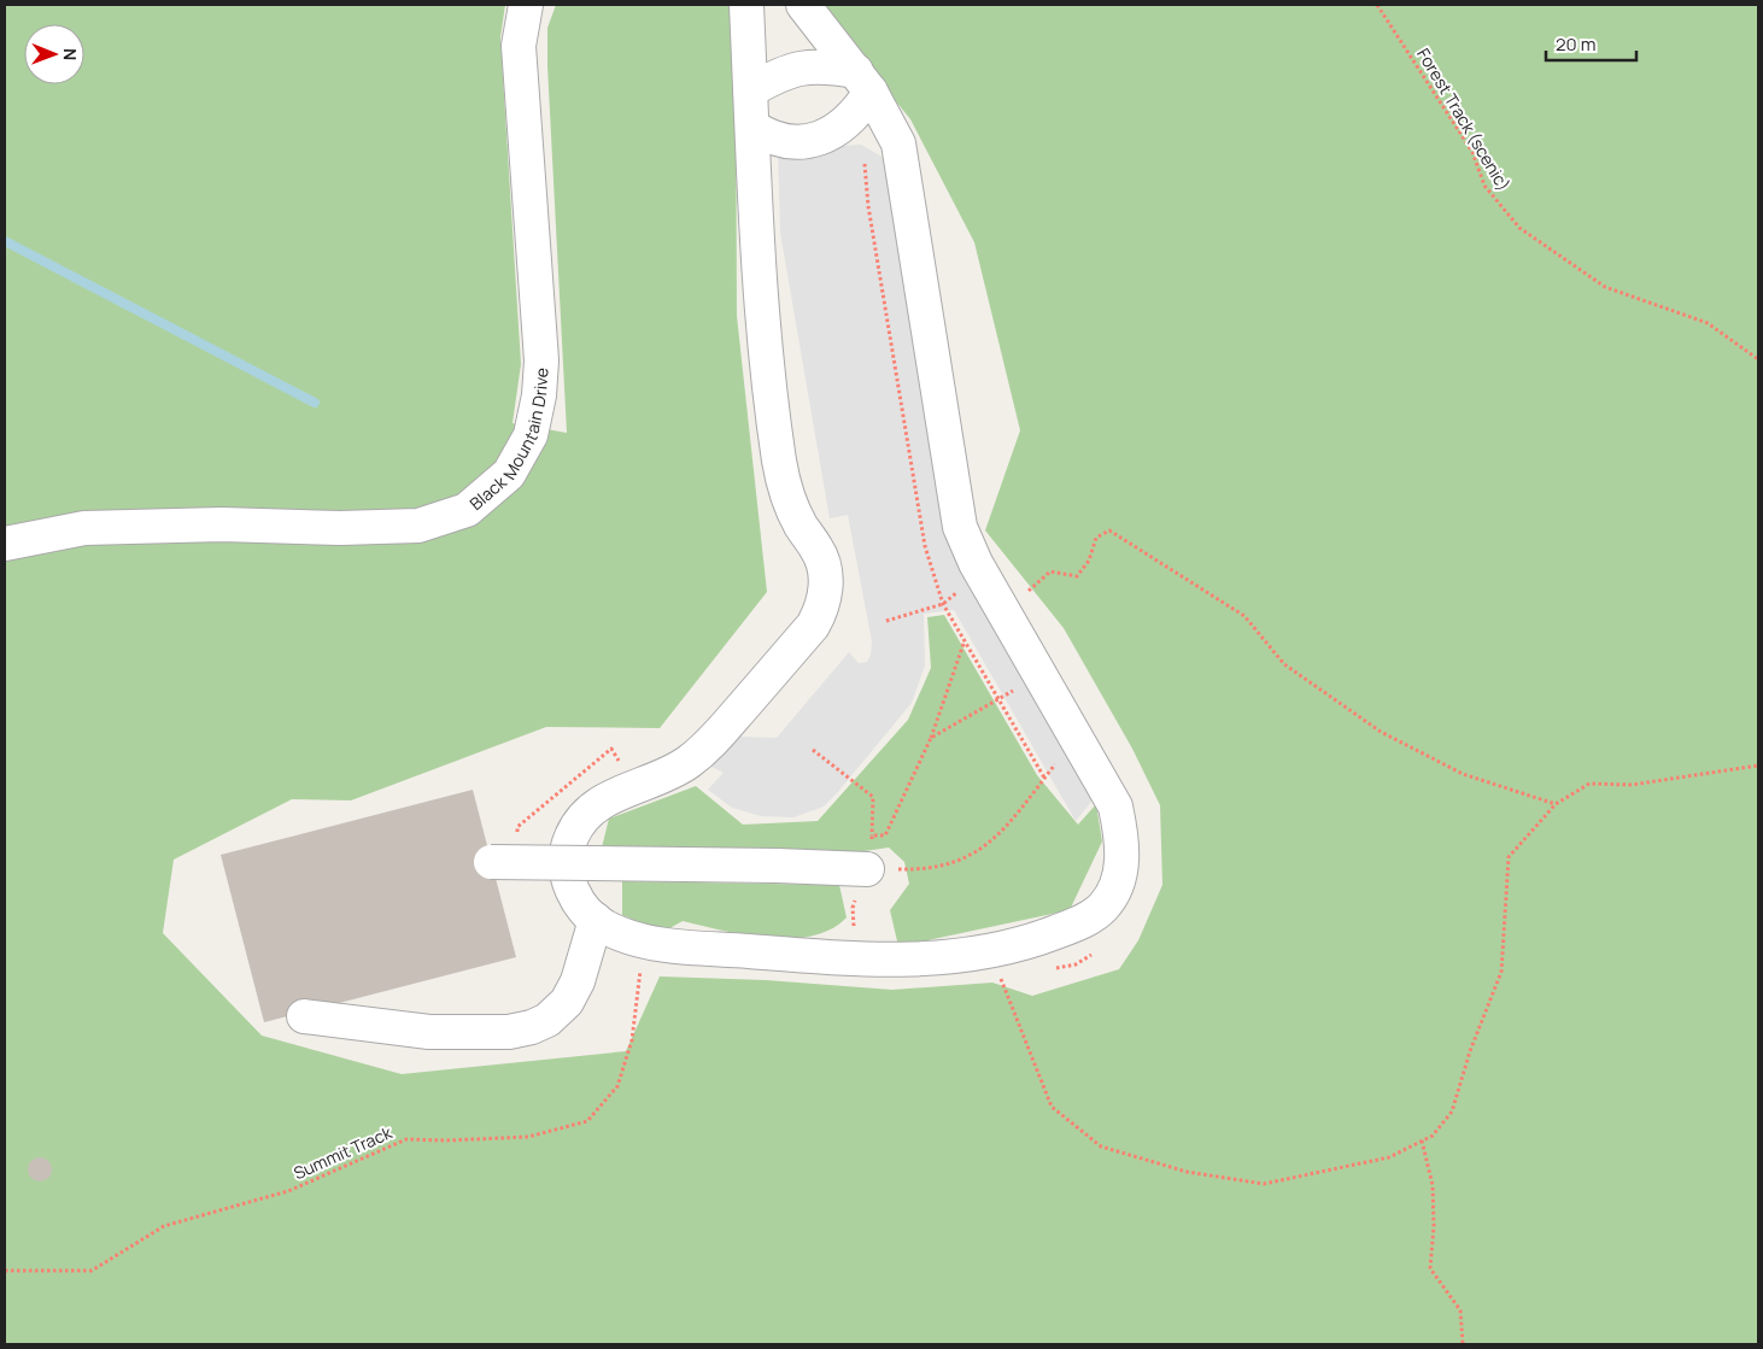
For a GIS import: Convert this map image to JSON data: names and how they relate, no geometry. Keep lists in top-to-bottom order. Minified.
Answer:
{"streets":{"street":["Black Mountain Drive"],"path":["Forest Track (scenic)","Summit Track"]},"scale_bar":"20 m","north":"right"}
